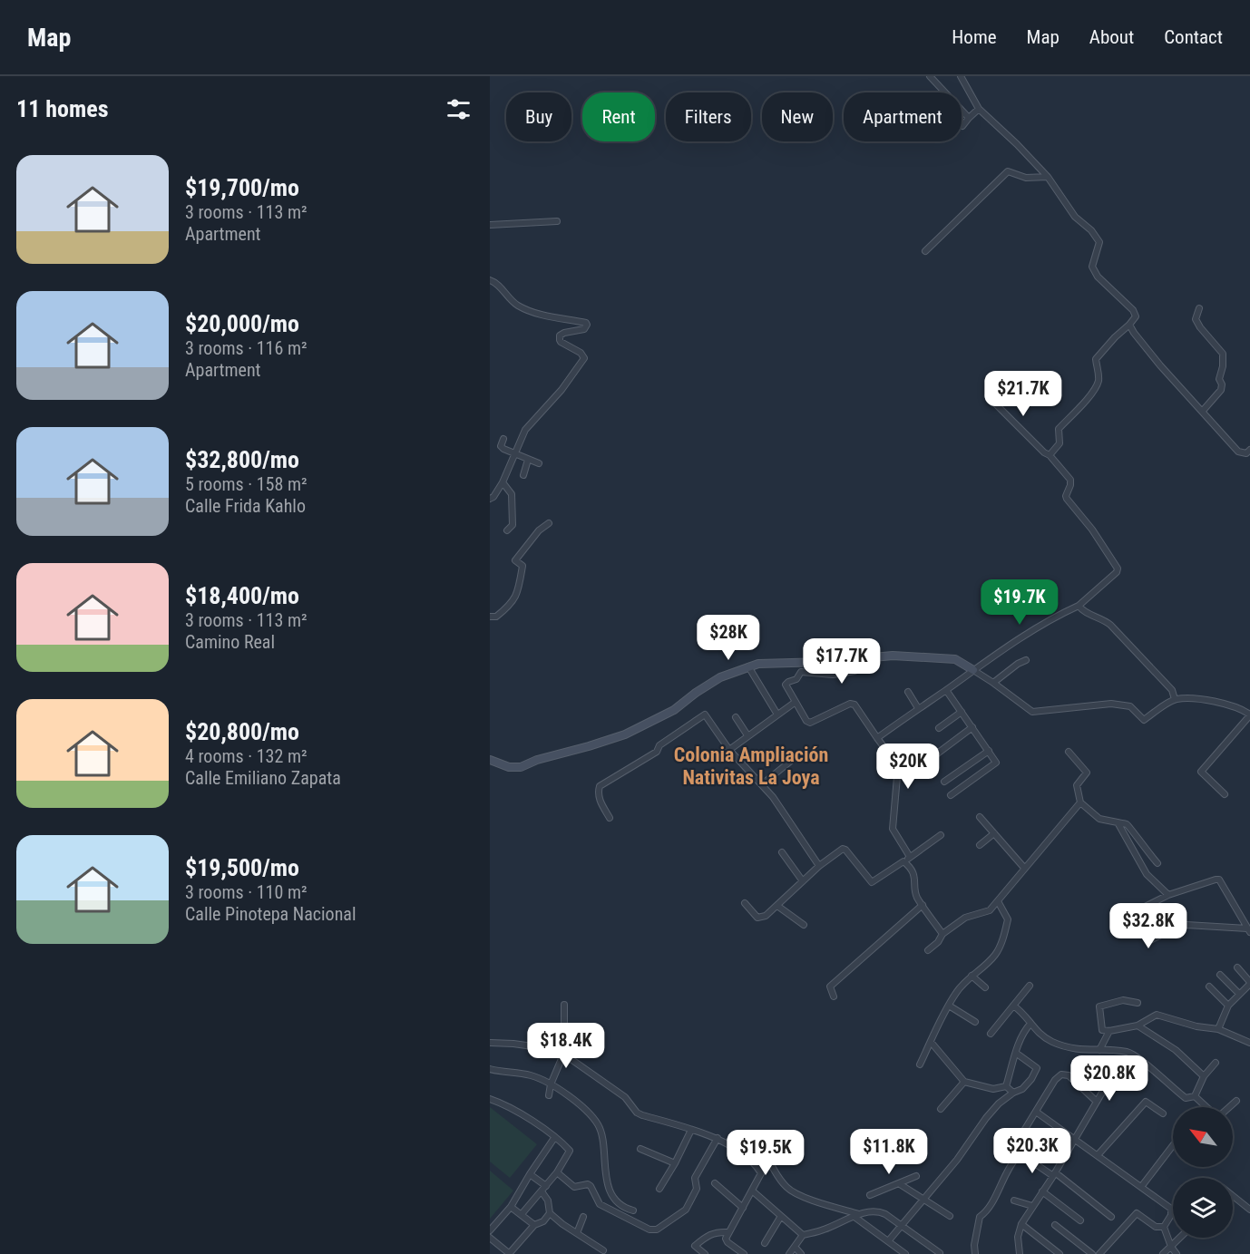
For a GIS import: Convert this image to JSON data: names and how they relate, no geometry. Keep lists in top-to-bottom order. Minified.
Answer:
{"districts":["Colonia Ampliación Nativitas La Joya"],"north":"top left","page":{"header":"Map","nav":["Home","Map","About","Contact"],"heading":"11 homes","chip":["Buy","Rent","Filters","New","Apartment"],"list":[{"name":"$19,700/mo","note":"3 rooms · 113 m² · Apartment"},{"name":"$20,000/mo","note":"3 rooms · 116 m² · Apartment"},{"name":"$32,800/mo","note":"5 rooms · 158 m² · Calle Frida Kahlo"},{"name":"$18,400/mo","note":"3 rooms · 113 m² · Camino Real"},{"name":"$20,800/mo","note":"4 rooms · 132 m² · Calle Emiliano Zapata"},{"name":"$19,500/mo","note":"3 rooms · 110 m² · Calle Pinotepa Nacional"}],"price":["$21.7K","$19.7K","$28K","$17.7K","$20K","$32.8K","$18.4K","$20.8K","$20.3K","$11.8K","$19.5K"]}}
